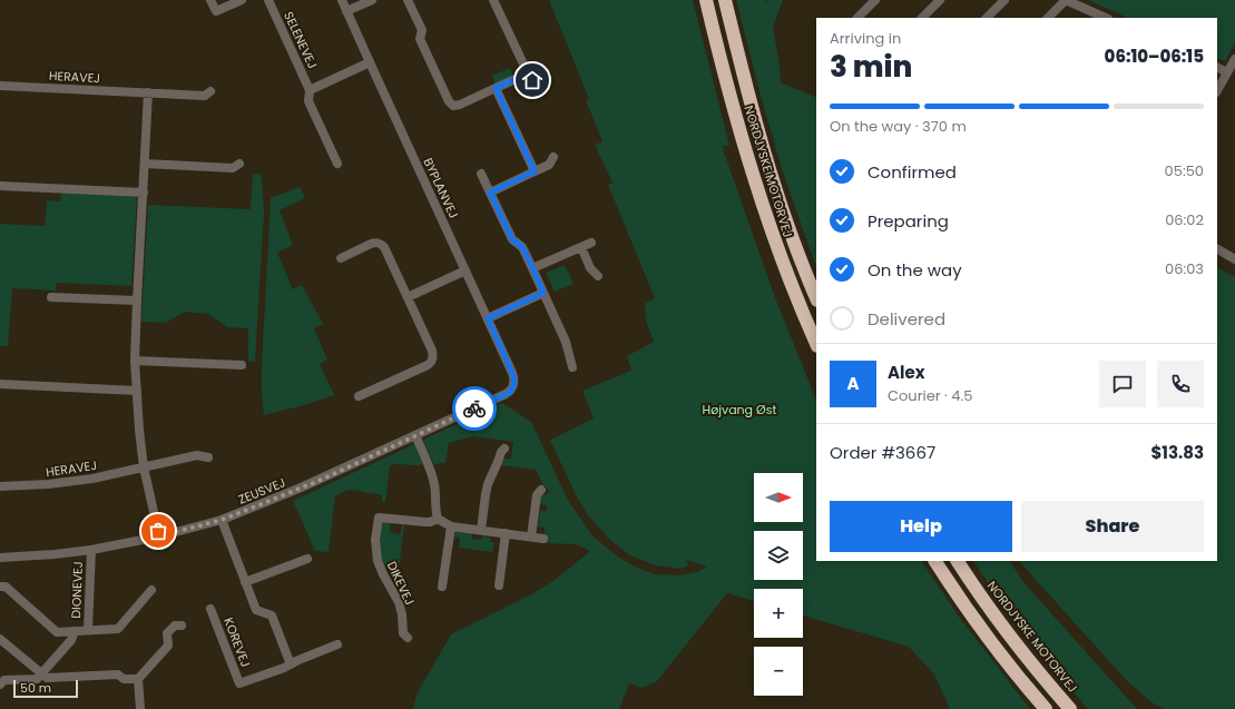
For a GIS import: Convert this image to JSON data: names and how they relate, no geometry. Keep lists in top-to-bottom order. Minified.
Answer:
{"streets":{"highway":["NORDJYSKE MOTORVEJ"],"street":["SELENEVEJ","HERAVEJ","BYPLANVEJ","ZEUSVEJ","DIKEVEJ","DIONEVEJ","KOREVEJ"]},"crossings":[["BYPLANVEJ","ZEUSVEJ"],["ZEUSVEJ","DIONEVEJ"]],"parks":["Højvang Øst"],"scale_bar":"50 m","north":"right","page":{"heading":["3 min","Arriving in","06:10–06:15"],"panel":["Alex","Courier · 4.5","Order #3667","$13.83"],"bar":"On the way · 370 m","list":[["Confirmed","05:50"],["Preparing","06:02"],["On the way","06:03"],"Delivered"],"round":"A","map_buttons":["+","−"],"buttons":["Help","Share"],"scale":"50 m"}}
